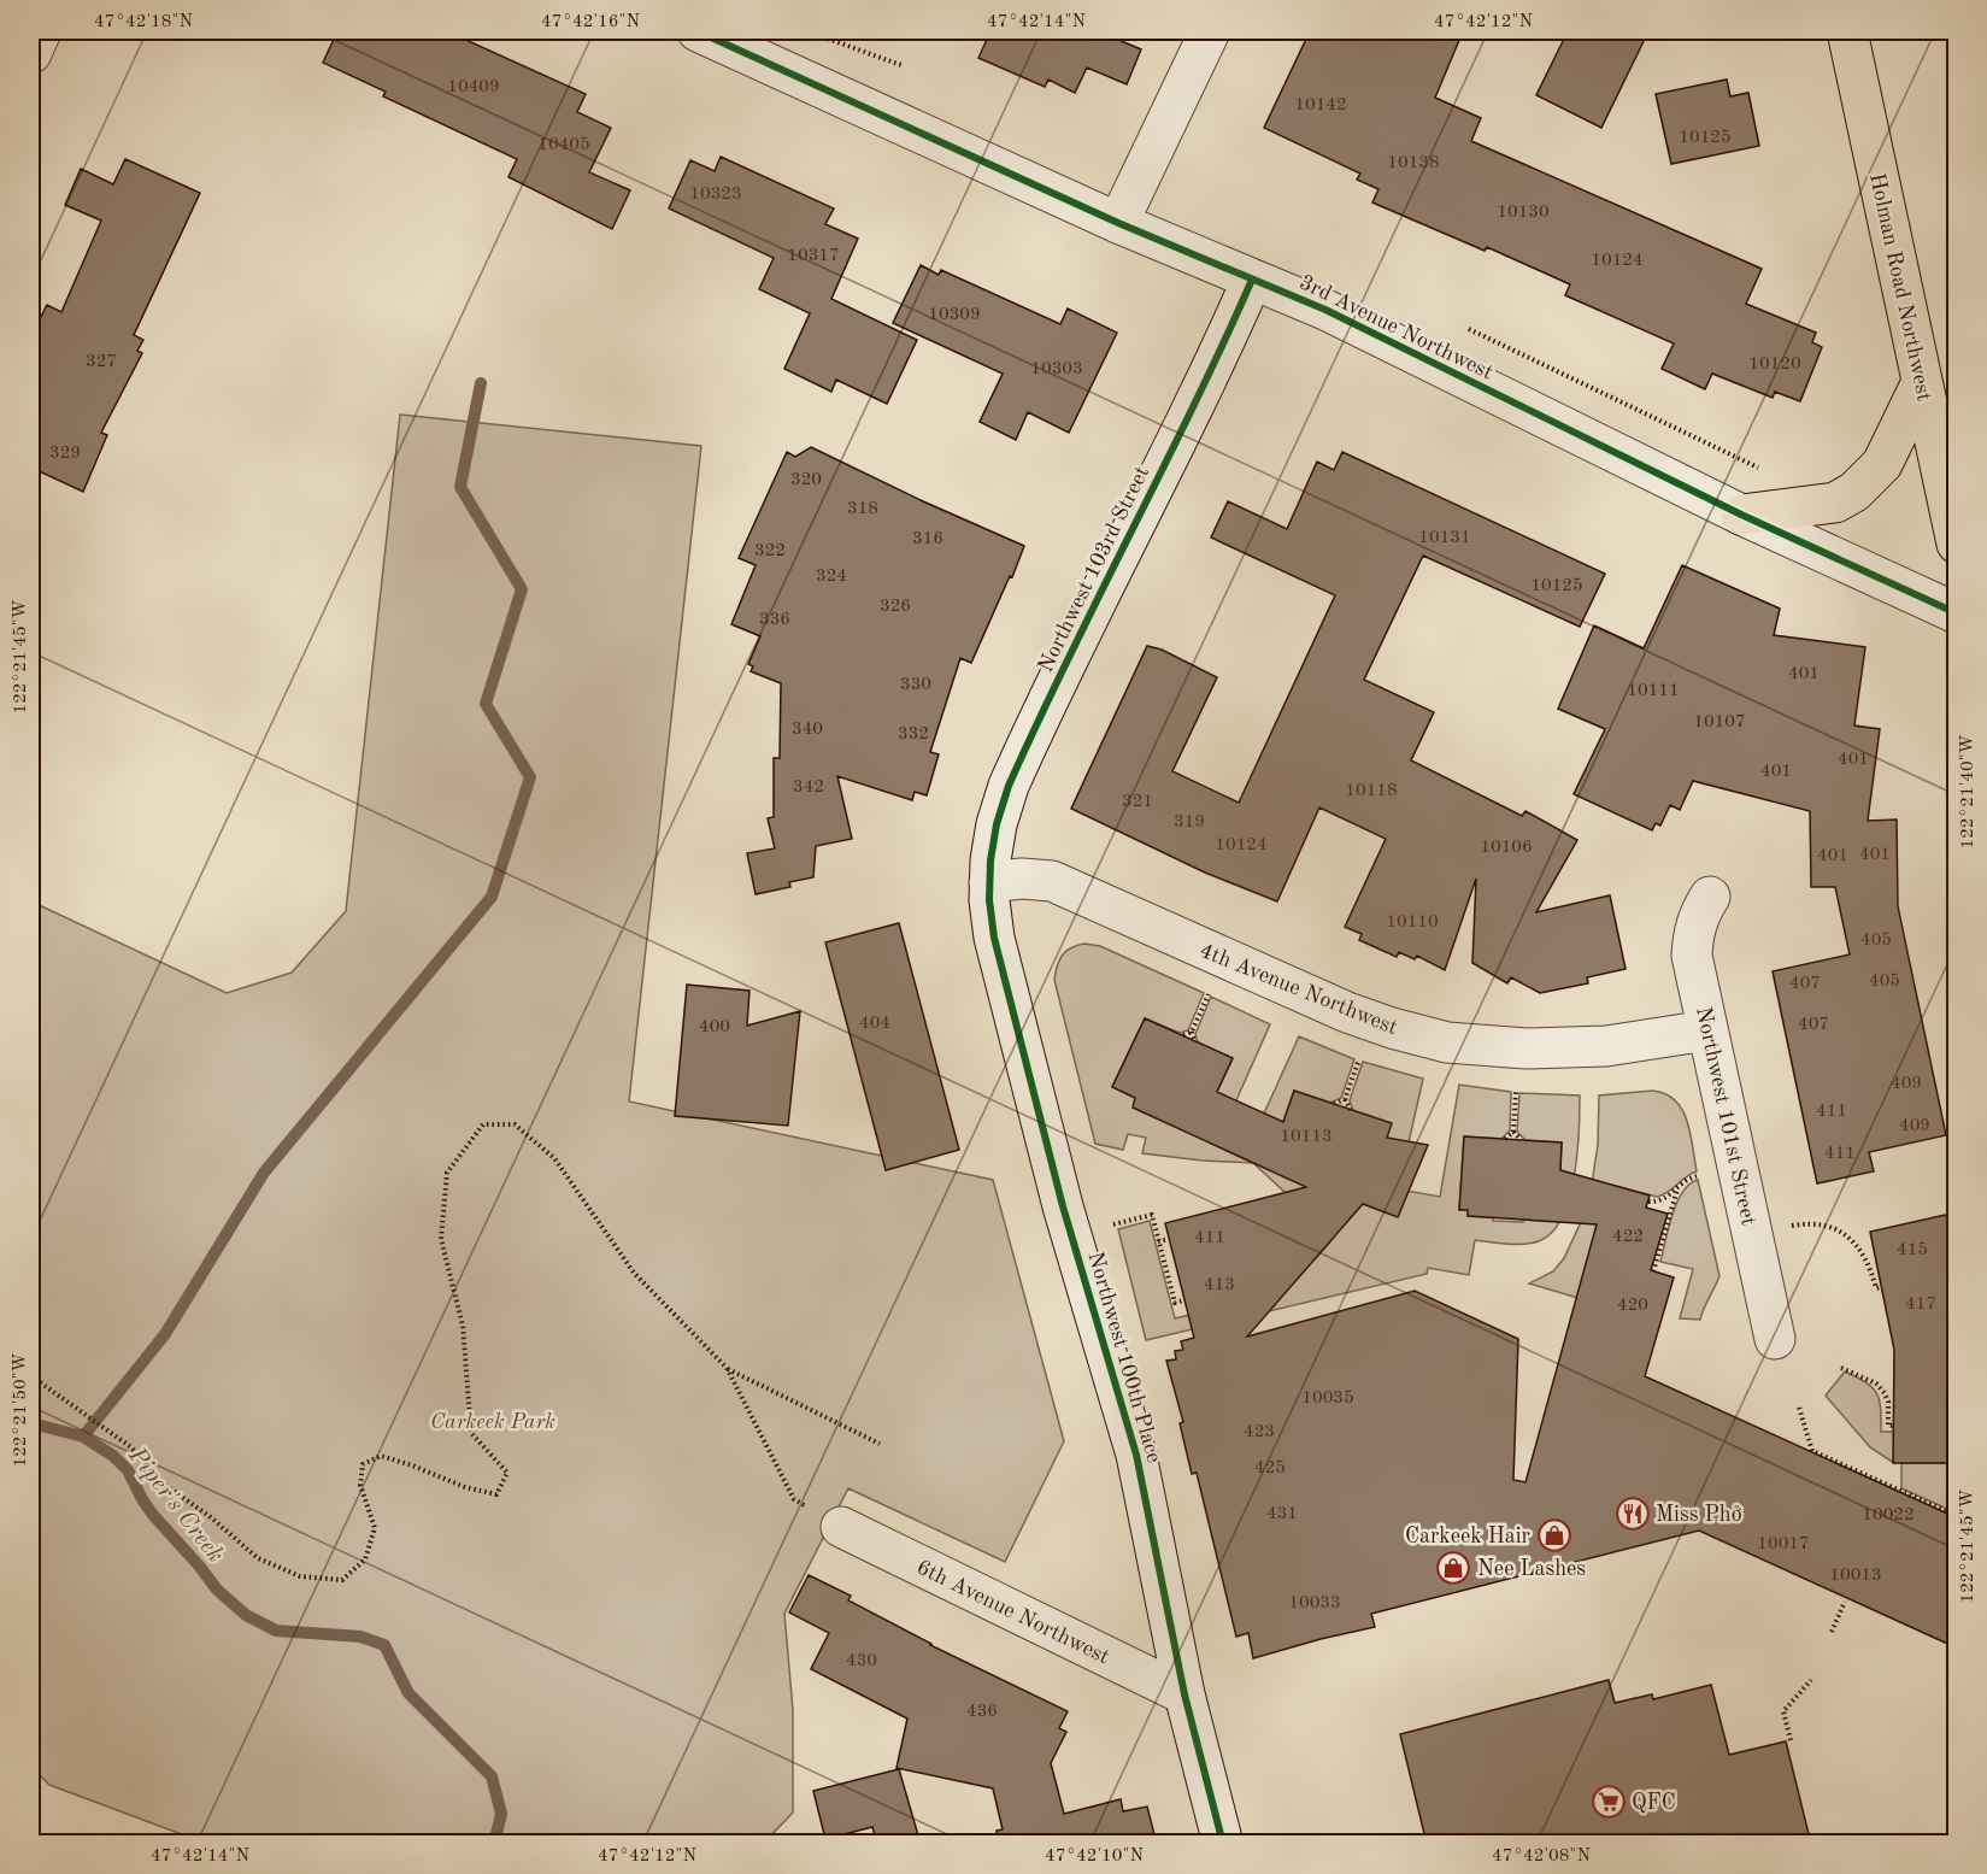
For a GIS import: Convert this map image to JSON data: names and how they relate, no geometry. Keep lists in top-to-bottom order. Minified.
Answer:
{"streets":{"main road":["Holman Road Northwest"],"street":["3rd Avenue Northwest","Northwest 103rd Street","4th Avenue Northwest","Northwest 101st Street","Northwest 100th Place","6th Avenue Northwest"]},"crossings":[["3rd Avenue Northwest","Northwest 103rd Street"],["Northwest 103rd Street","4th Avenue Northwest"],["Northwest 103rd Street","Northwest 100th Place"],["4th Avenue Northwest","Northwest 101st Street"],["4th Avenue Northwest","Northwest 100th Place"],["Northwest 100th Place","6th Avenue Northwest"]],"water":["Piper's Creek"],"parks":["Carkeek Park"],"places":{"restaurant":["Miss Phở"],"shop":["Carkeek Hair","Nee Lashes"],"supermarket":["QFC"]},"house_numbers":["10409","10142","10125","10405","10138","10323","10130","10317","10124","10309","327","10120","10303","329","320","318","10131","316","322","324","10125","326","336","401","330","10111","10107","340","332","401","401","342","10118","321","319","10124","10106","401","401","10110","405","405","407","404","407","400","409","411","409","10113","411","422","411","415","413","417","420","10035","423","425","431","10022","10017","10013","10033","430","436"],"coordinates":["47°42'18\"N","47°42'16\"N","47°42'14\"N","47°42'12\"N","122°21'45\"W","122°21'40\"W","122°21'50\"W","47°42'10\"N","47°42'08\"N"]}
